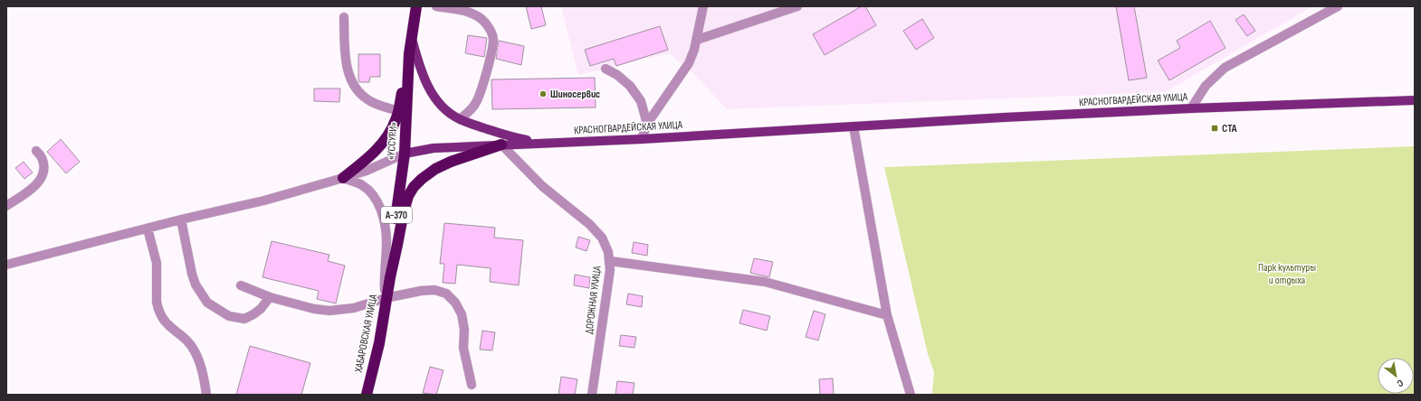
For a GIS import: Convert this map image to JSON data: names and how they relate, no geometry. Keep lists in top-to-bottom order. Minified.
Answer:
{"streets":{"highway":["«УССУРИ»","А-370","ХАБАРОВСКАЯ УЛИЦА"],"main road":["КРАСНОГВАРДЕЙСКАЯ УЛИЦА"],"street":["ДОРОЖНАЯ УЛИЦА"]},"crossings":[["КРАСНОГВАРДЕЙСКАЯ УЛИЦА","«УССУРИ»"],["КРАСНОГВАРДЕЙСКАЯ УЛИЦА","ДОРОЖНАЯ УЛИЦА"],["«УССУРИ»","ХАБАРОВСКАЯ УЛИЦА"]],"parks":["Парк культуры и отдыха"],"places":{"other":["Шиносервис"],"transit":["СТА"]},"north":"bottom right"}
